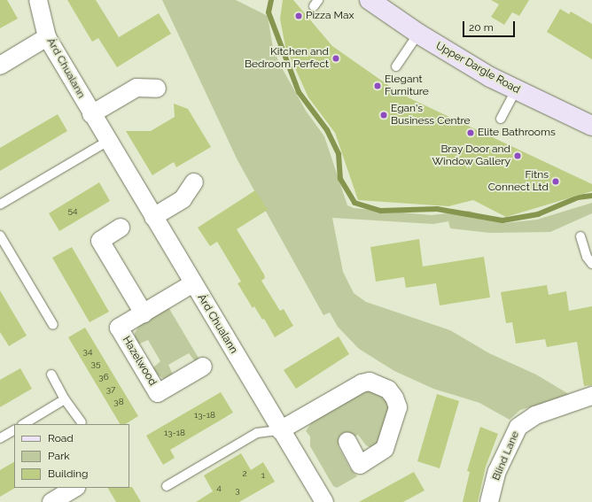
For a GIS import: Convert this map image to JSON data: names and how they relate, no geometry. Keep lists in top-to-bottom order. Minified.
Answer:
{"streets":{"main road":["Upper Dargle Road"],"street":["Árd Chualann","Hazelwood","Blind Lane"]},"crossings":[["Árd Chualann","Hazelwood"]],"places":["Pizza Max","Kitchen and Bedroom Perfect","Elegant Furniture","Egan's Business Centre","Elite Bathrooms","Bray Door and Window Gallery","Fitns Connect Ltd"],"house_numbers":["54","34","35","36","37","38","13-18","13-18","2","1","4","3"],"legend":["Road","Park","Building"],"scale_bar":"20 m"}
